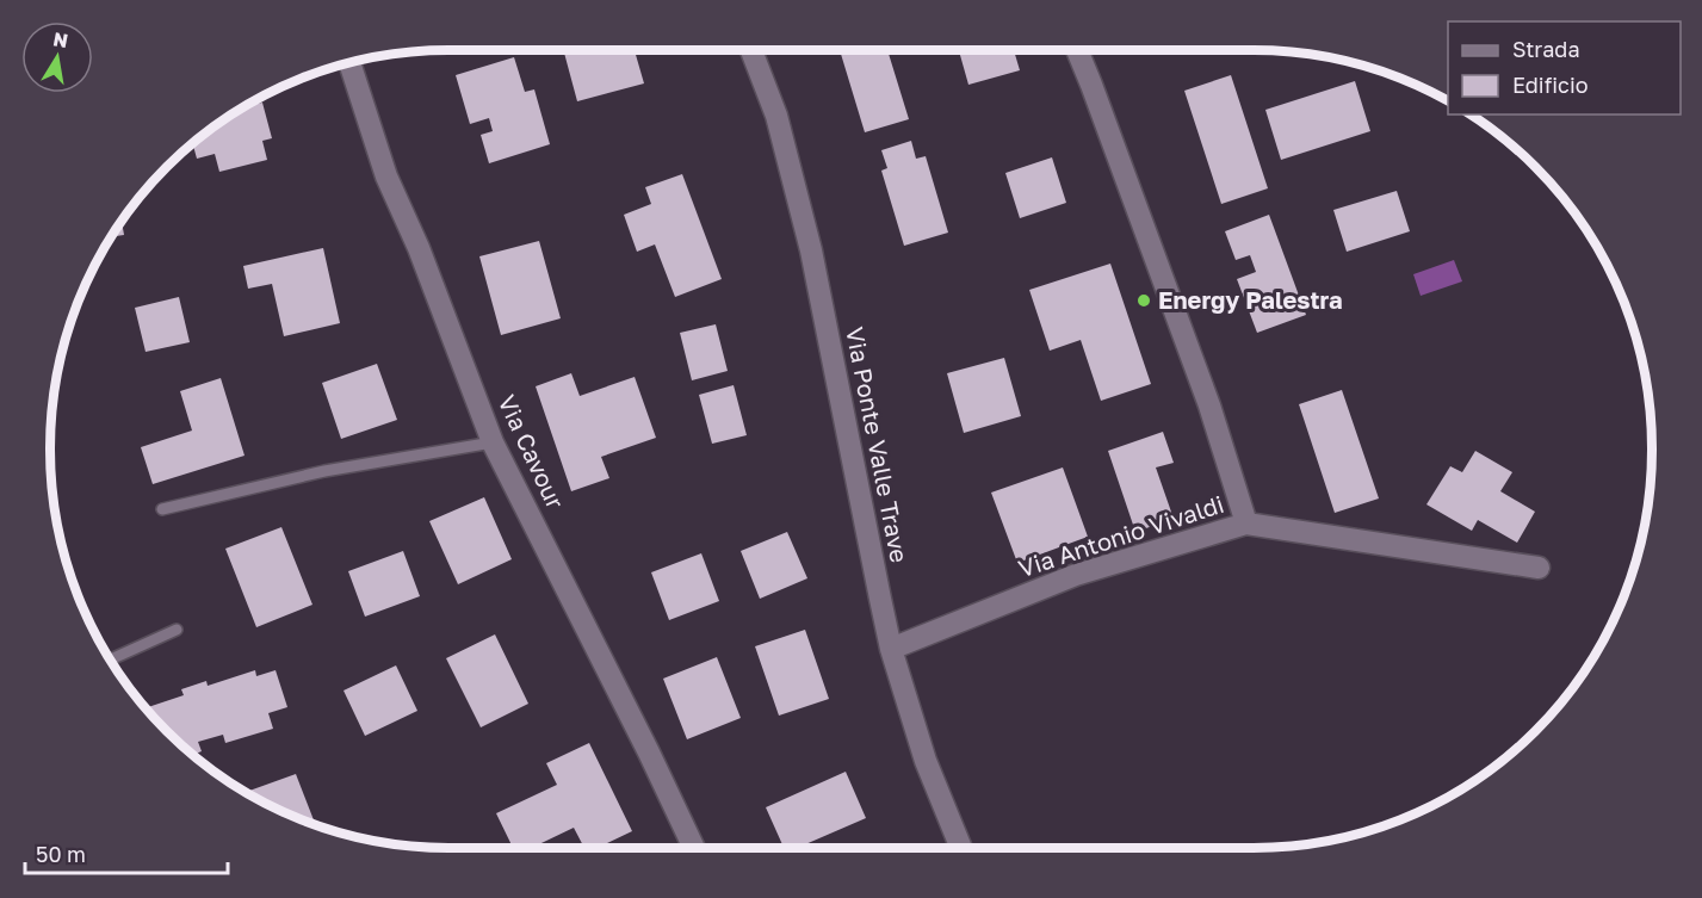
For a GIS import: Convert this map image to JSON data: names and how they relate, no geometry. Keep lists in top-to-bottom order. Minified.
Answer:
{"streets":{"street":["Via Ponte Valle Trave","Via Cavour","Via Antonio Vivaldi"]},"crossings":[["Via Ponte Valle Trave","Via Antonio Vivaldi"]],"places":["Energy Palestra"],"legend":["Strada","Edificio"],"scale_bar":"50 m","north":"top"}
